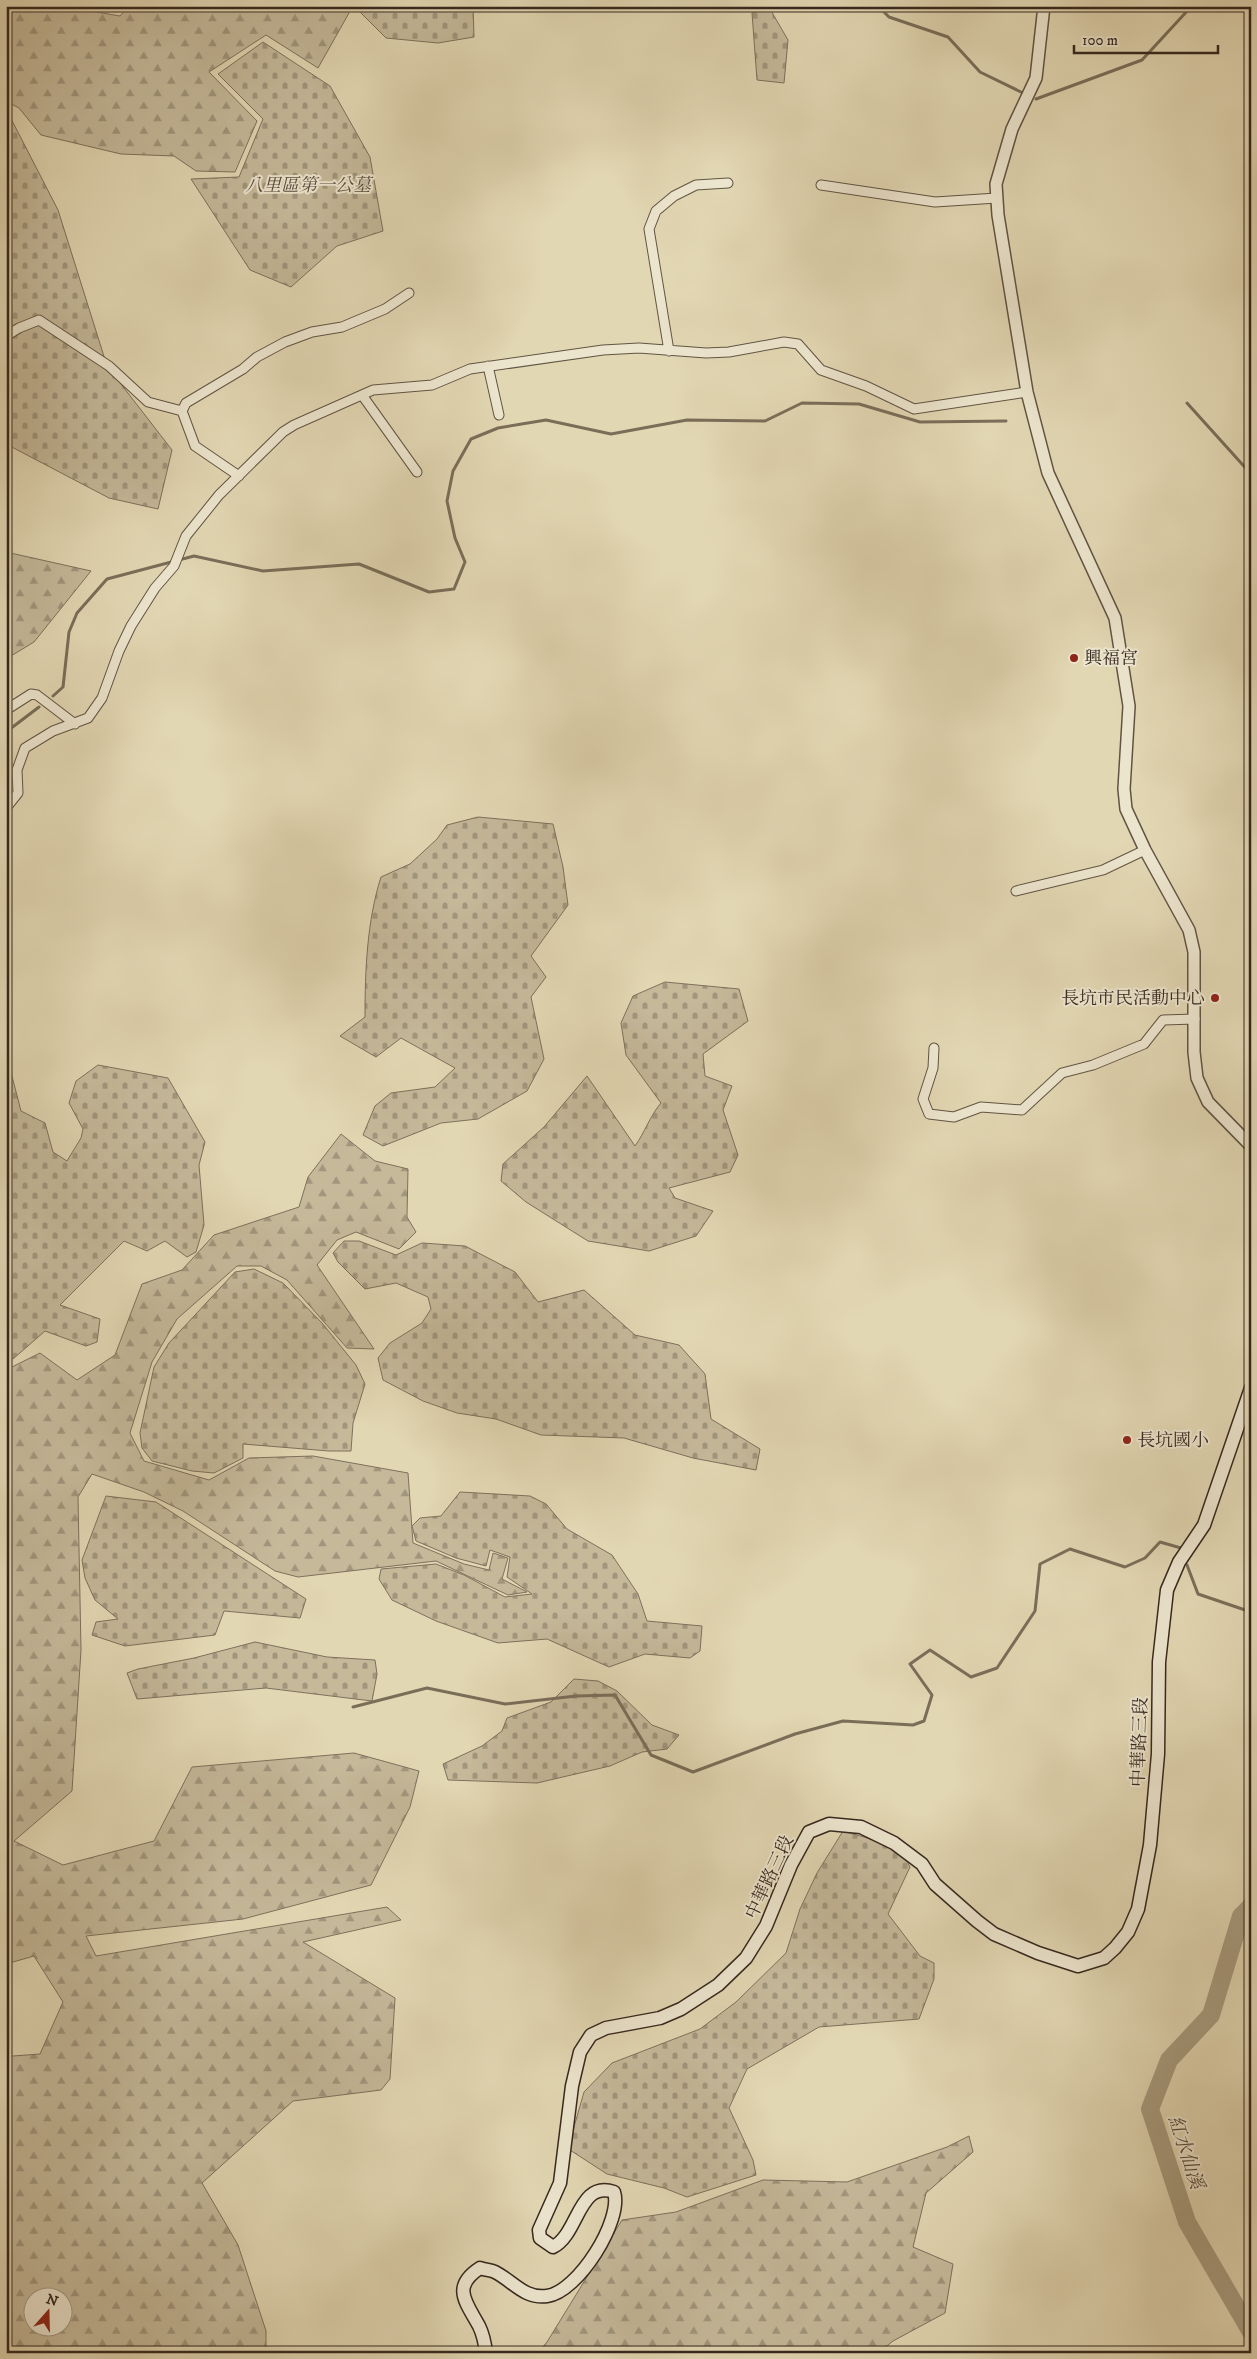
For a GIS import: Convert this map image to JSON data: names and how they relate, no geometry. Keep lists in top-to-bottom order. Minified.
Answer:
{"streets":{"main road":["中華路三段"]},"water":["紅水仙溪"],"parks":["八里區第一公墓"],"places":["興福宮","長坑市民活動中心","長坑國小"],"scale_bar":"100 m","north":"top"}
